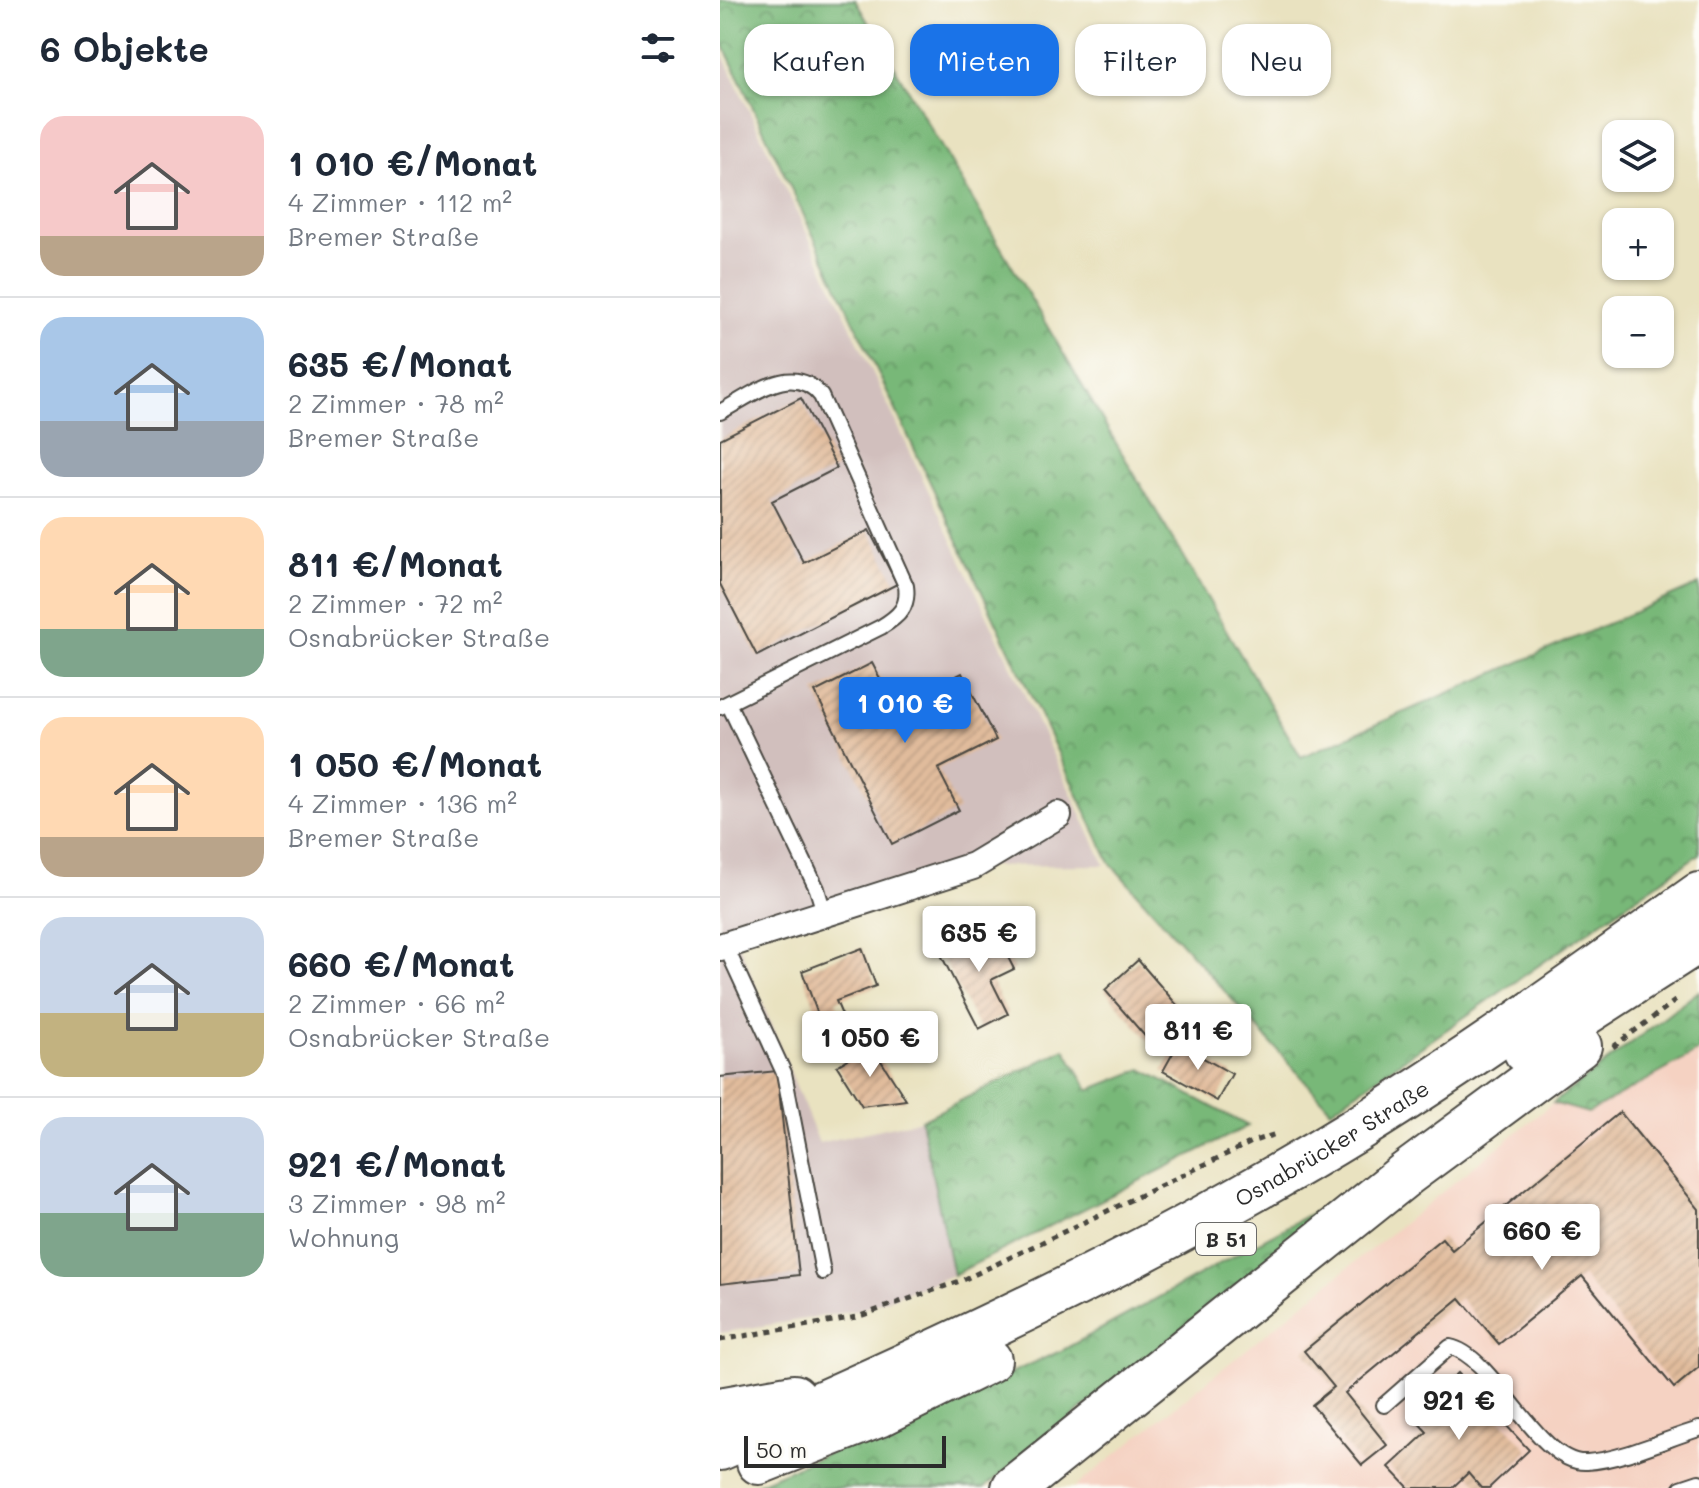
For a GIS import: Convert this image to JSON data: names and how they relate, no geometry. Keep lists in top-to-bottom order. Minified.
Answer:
{"streets":{"highway":["Osnabrücker Straße","B 51"]},"scale_bar":"50 m","page":{"heading":"6 Objekte","chip":["Kaufen","Mieten","Filter","Neu"],"list":[{"name":"1 010 €/Monat","note":"4 Zimmer · 112 m² · Bremer Straße"},{"name":"635 €/Monat","note":"2 Zimmer · 78 m² · Bremer Straße"},{"name":"811 €/Monat","note":"2 Zimmer · 72 m² · Osnabrücker Straße"},{"name":"1 050 €/Monat","note":"4 Zimmer · 136 m² · Bremer Straße"},{"name":"660 €/Monat","note":"2 Zimmer · 66 m² · Osnabrücker Straße"},{"name":"921 €/Monat","note":"3 Zimmer · 98 m² · Wohnung"}],"map_buttons":["+","−"],"price":["1 010 €","635 €","811 €","1 050 €","660 €","921 €"],"scale":"50 m"}}
